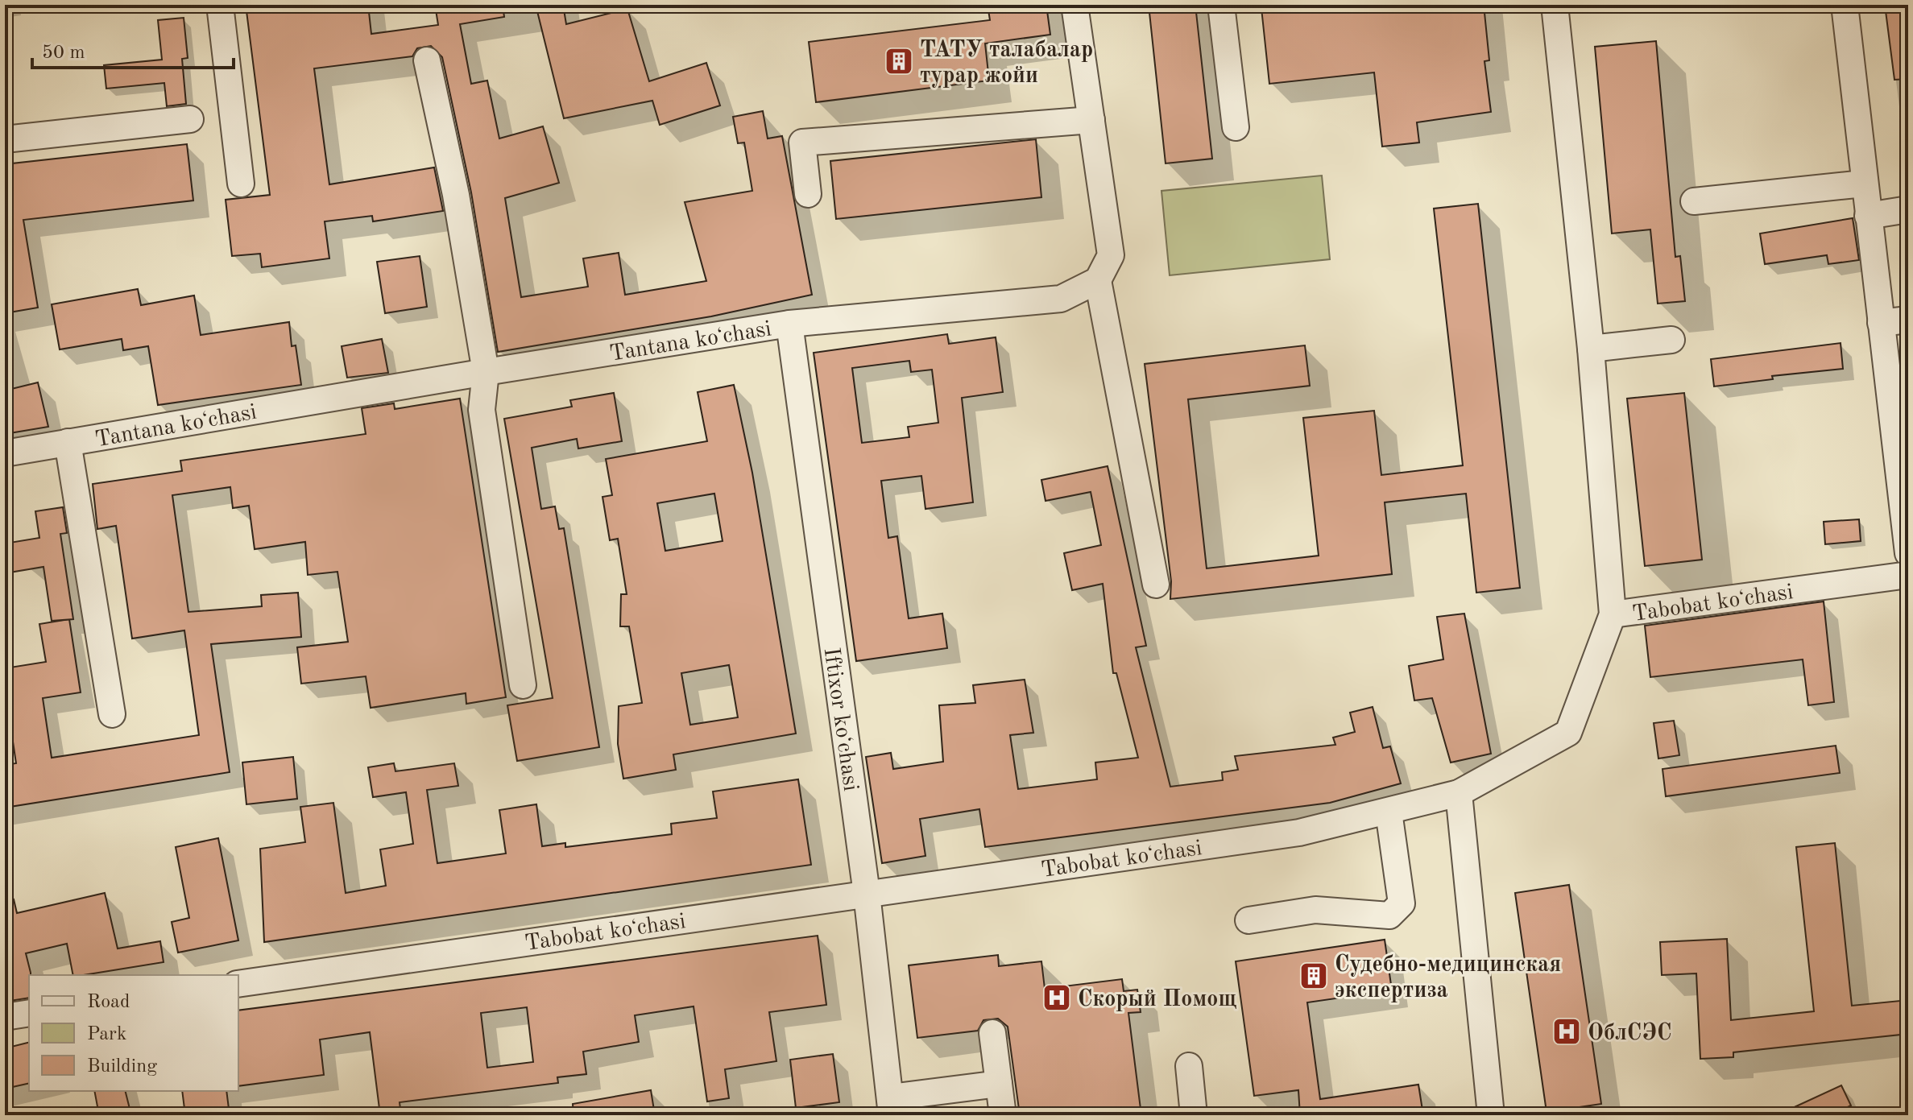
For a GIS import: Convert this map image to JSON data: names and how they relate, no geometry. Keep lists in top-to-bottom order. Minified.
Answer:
{"streets":{"street":["Tantana koʻchasi","Tabobat koʻchasi","Iftixor koʻchasi"]},"crossings":[["Tantana koʻchasi","Iftixor koʻchasi"],["Tabobat koʻchasi","Iftixor koʻchasi"]],"places":{"building":["ТАТУ талабалар турар жойи","Судебно-медицинская экспертиза"],"hospital":["Скорый Помощ","ОблСЭС"]},"legend":["Road","Park","Building"],"scale_bar":"50 m"}
